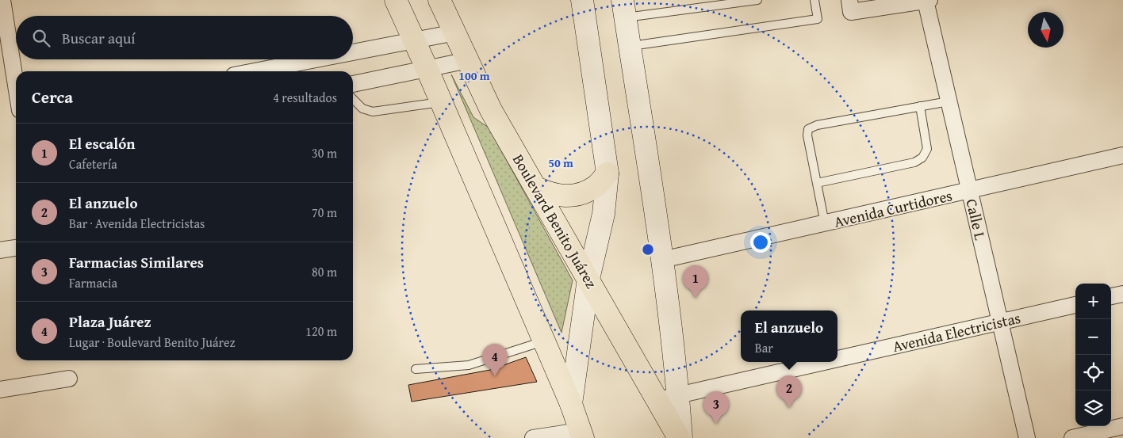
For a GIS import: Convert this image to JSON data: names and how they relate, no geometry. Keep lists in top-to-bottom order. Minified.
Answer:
{"streets":{"main road":["Boulevard Benito Juárez"],"street":["Avenida Curtidores","Calle L","Avenida Electricistas"]},"crossings":[["Avenida Curtidores","Calle L"],["Calle L","Avenida Electricistas"],["Boulevard Benito Juárez","Avenida Electricistas"]],"north":"bottom","page":{"search":"Buscar aquí","heading":["Cerca","4 resultados"],"list":[{"mark":"1","name":"El escalón","note":"Cafetería","value":"30 m"},{"mark":"2","name":"El anzuelo","note":"Bar · Avenida Electricistas","value":"70 m"},{"mark":"3","name":"Farmacias Similares","note":"Farmacia","value":"80 m"},{"mark":"4","name":"Plaza Juárez","note":"Lugar · Boulevard Benito Juárez","value":"120 m"}],"pins":["1","4","2","3"],"map_buttons":["+","−"],"popup":["El anzuelo","Bar"]},"rings":["100 m","50 m"]}
